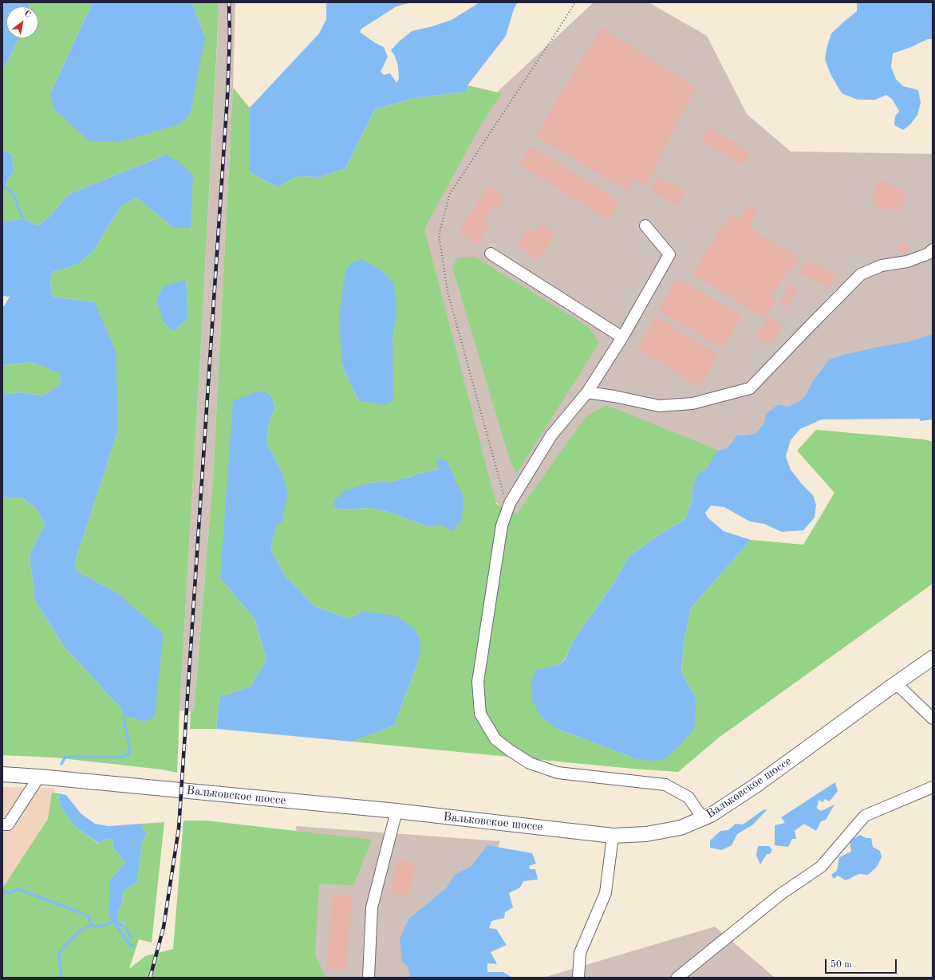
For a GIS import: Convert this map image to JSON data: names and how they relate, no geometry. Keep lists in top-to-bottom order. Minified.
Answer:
{"streets":{"main road":["Вальковское шоссе"]},"scale_bar":"50 m","north":"top right"}
